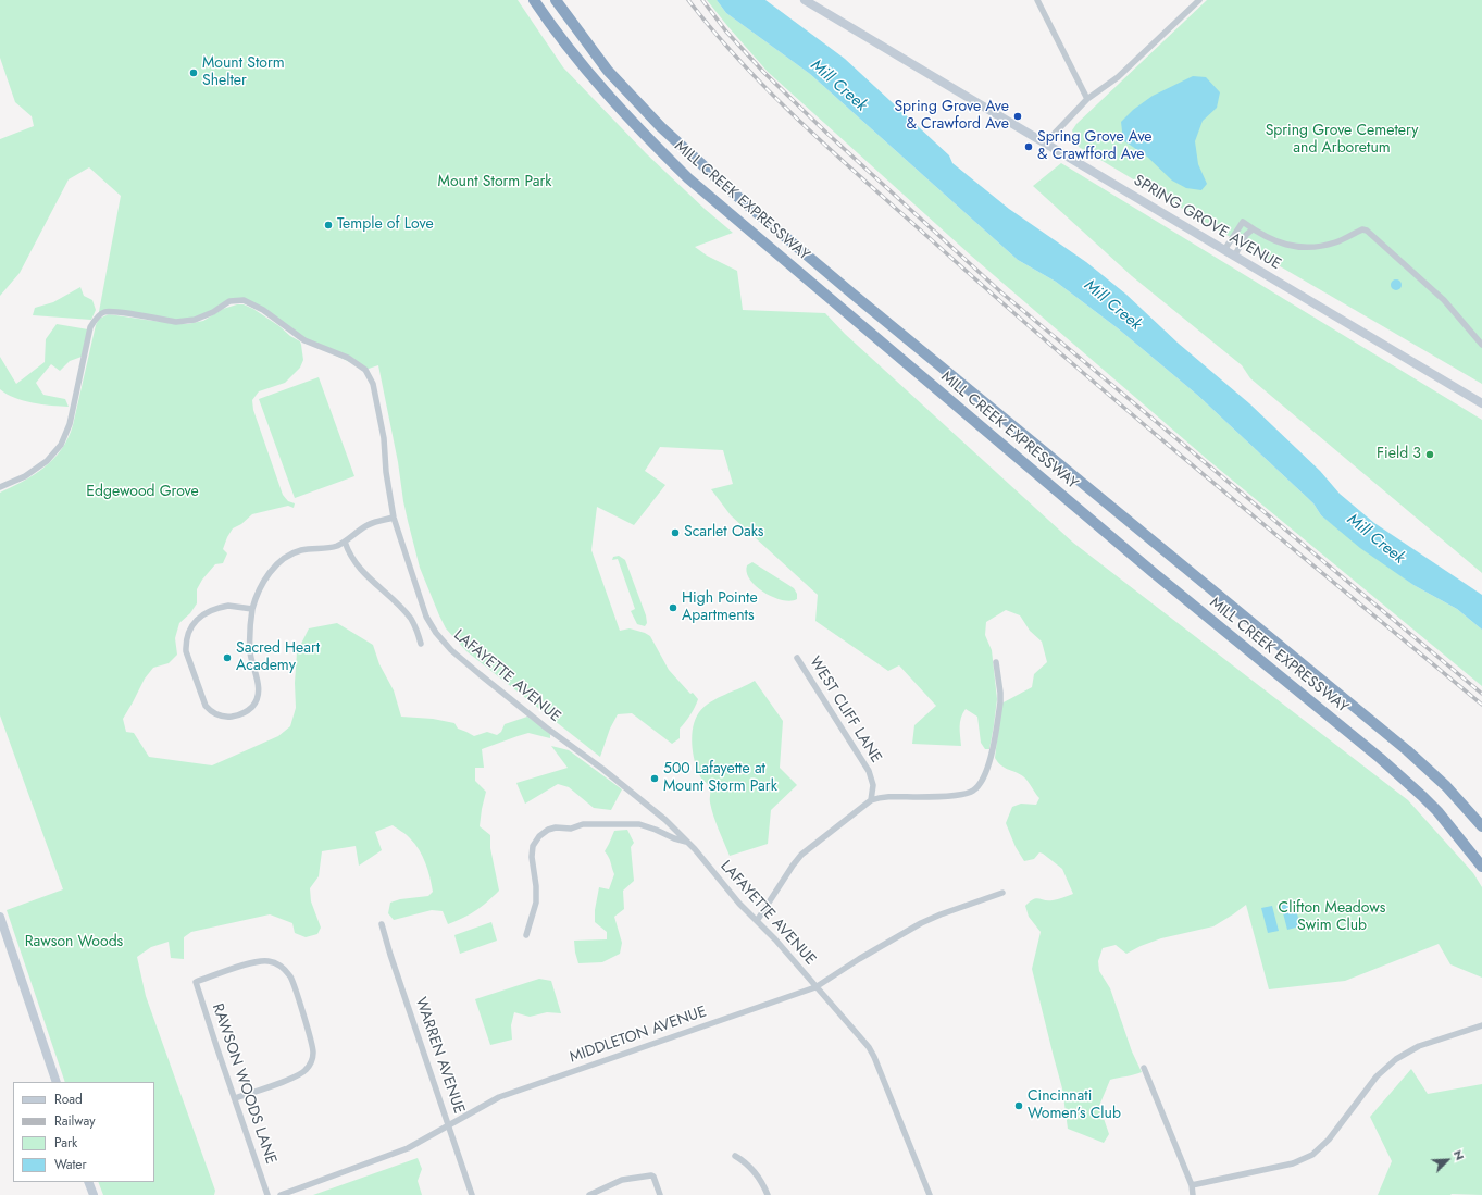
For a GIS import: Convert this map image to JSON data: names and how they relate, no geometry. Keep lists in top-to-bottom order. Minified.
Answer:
{"streets":{"highway":["MILL CREEK EXPRESSWAY"],"main road":["SPRING GROVE AVENUE"],"street":["LAFAYETTE AVENUE","WEST CLIFF LANE","MIDDLETON AVENUE","WARREN AVENUE","RAWSON WOODS LANE"]},"crossings":[["LAFAYETTE AVENUE","MIDDLETON AVENUE"],["MIDDLETON AVENUE","WARREN AVENUE"]],"water":["Mill Creek"],"parks":["Spring Grove Cemetery and Arboretum","Mount Storm Park","Edgewood Grove","Clifton Meadows Swim Club","Rawson Woods"],"places":["Mount Storm Shelter","Spring Grove Ave & Crawford Ave","Spring Grove Ave & Crawfford Ave","Temple of Love","Field 3","Scarlet Oaks","High Pointe Apartments","Sacred Heart Academy","500 Lafayette at Mount Storm Park","Cincinnati Women’s Club"],"legend":["Road","Railway","Park","Water"],"north":"top right"}
